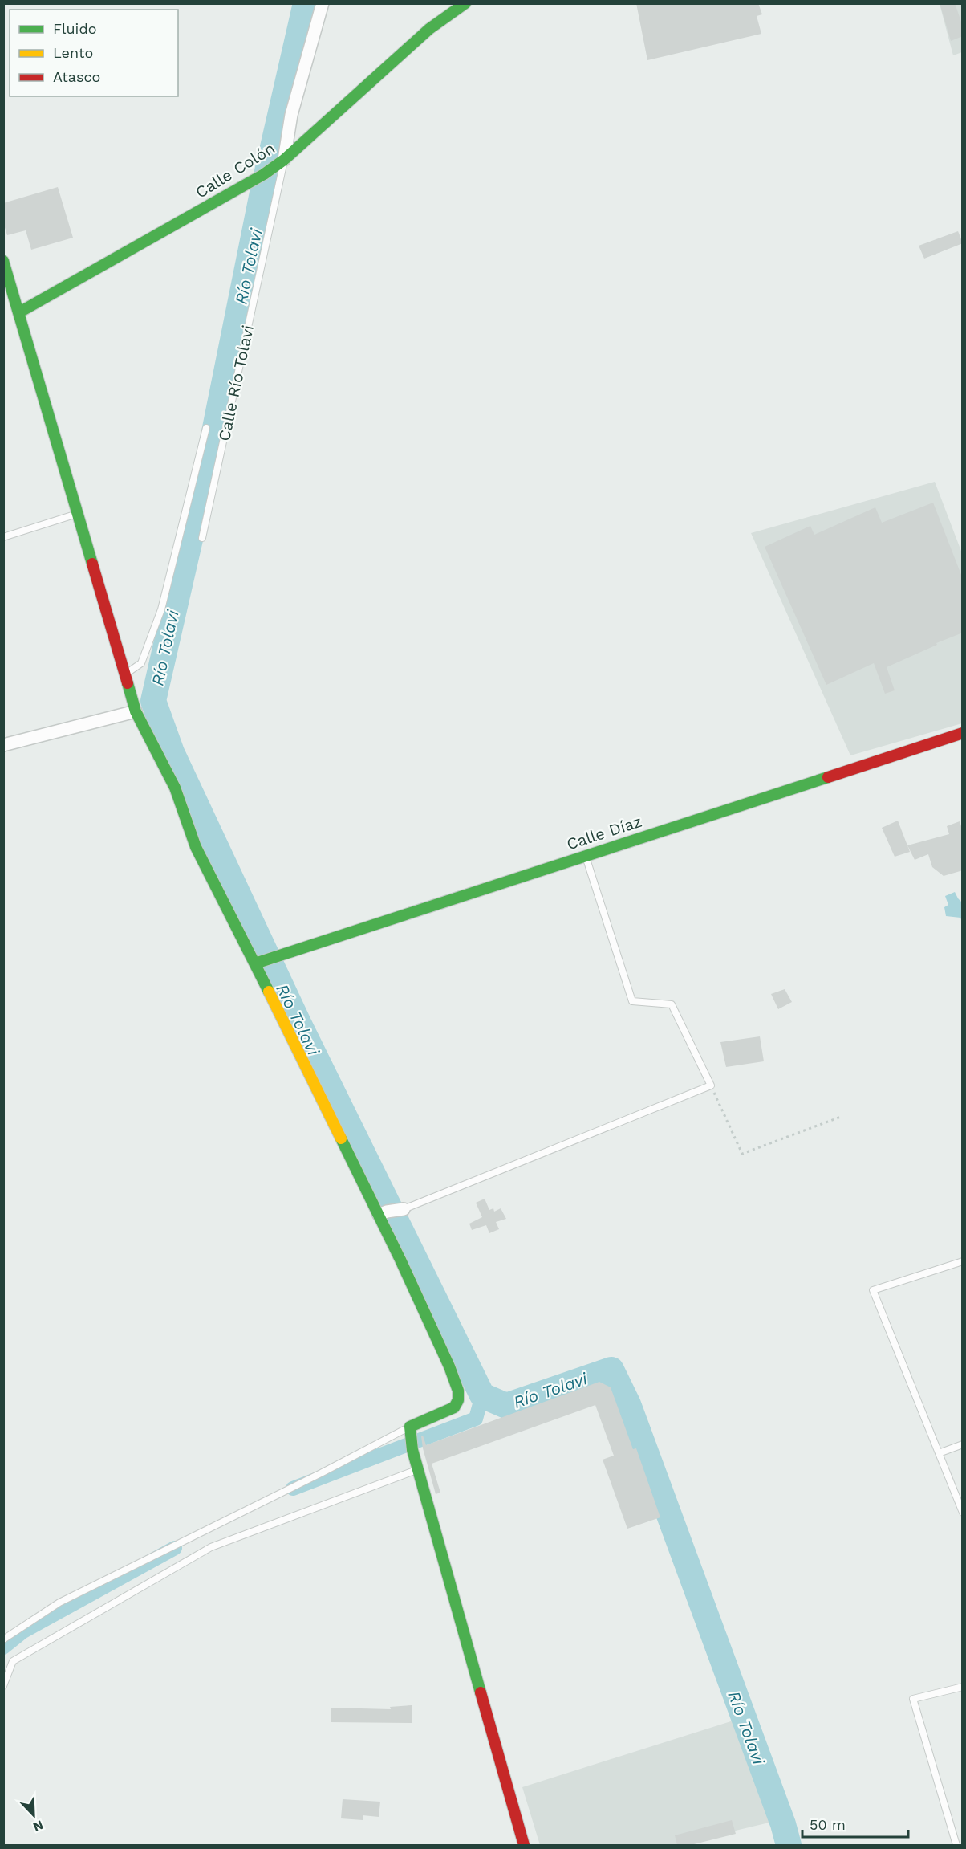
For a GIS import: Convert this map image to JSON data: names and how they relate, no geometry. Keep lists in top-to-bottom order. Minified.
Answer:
{"streets":{"street":["Calle Colón","Calle Río Tolavi","Calle Díaz"]},"crossings":[["Calle Colón","Calle Río Tolavi"]],"water":["Río Tolavi"],"legend":["Fluido","Lento","Atasco"],"scale_bar":"50 m","north":"bottom right"}
